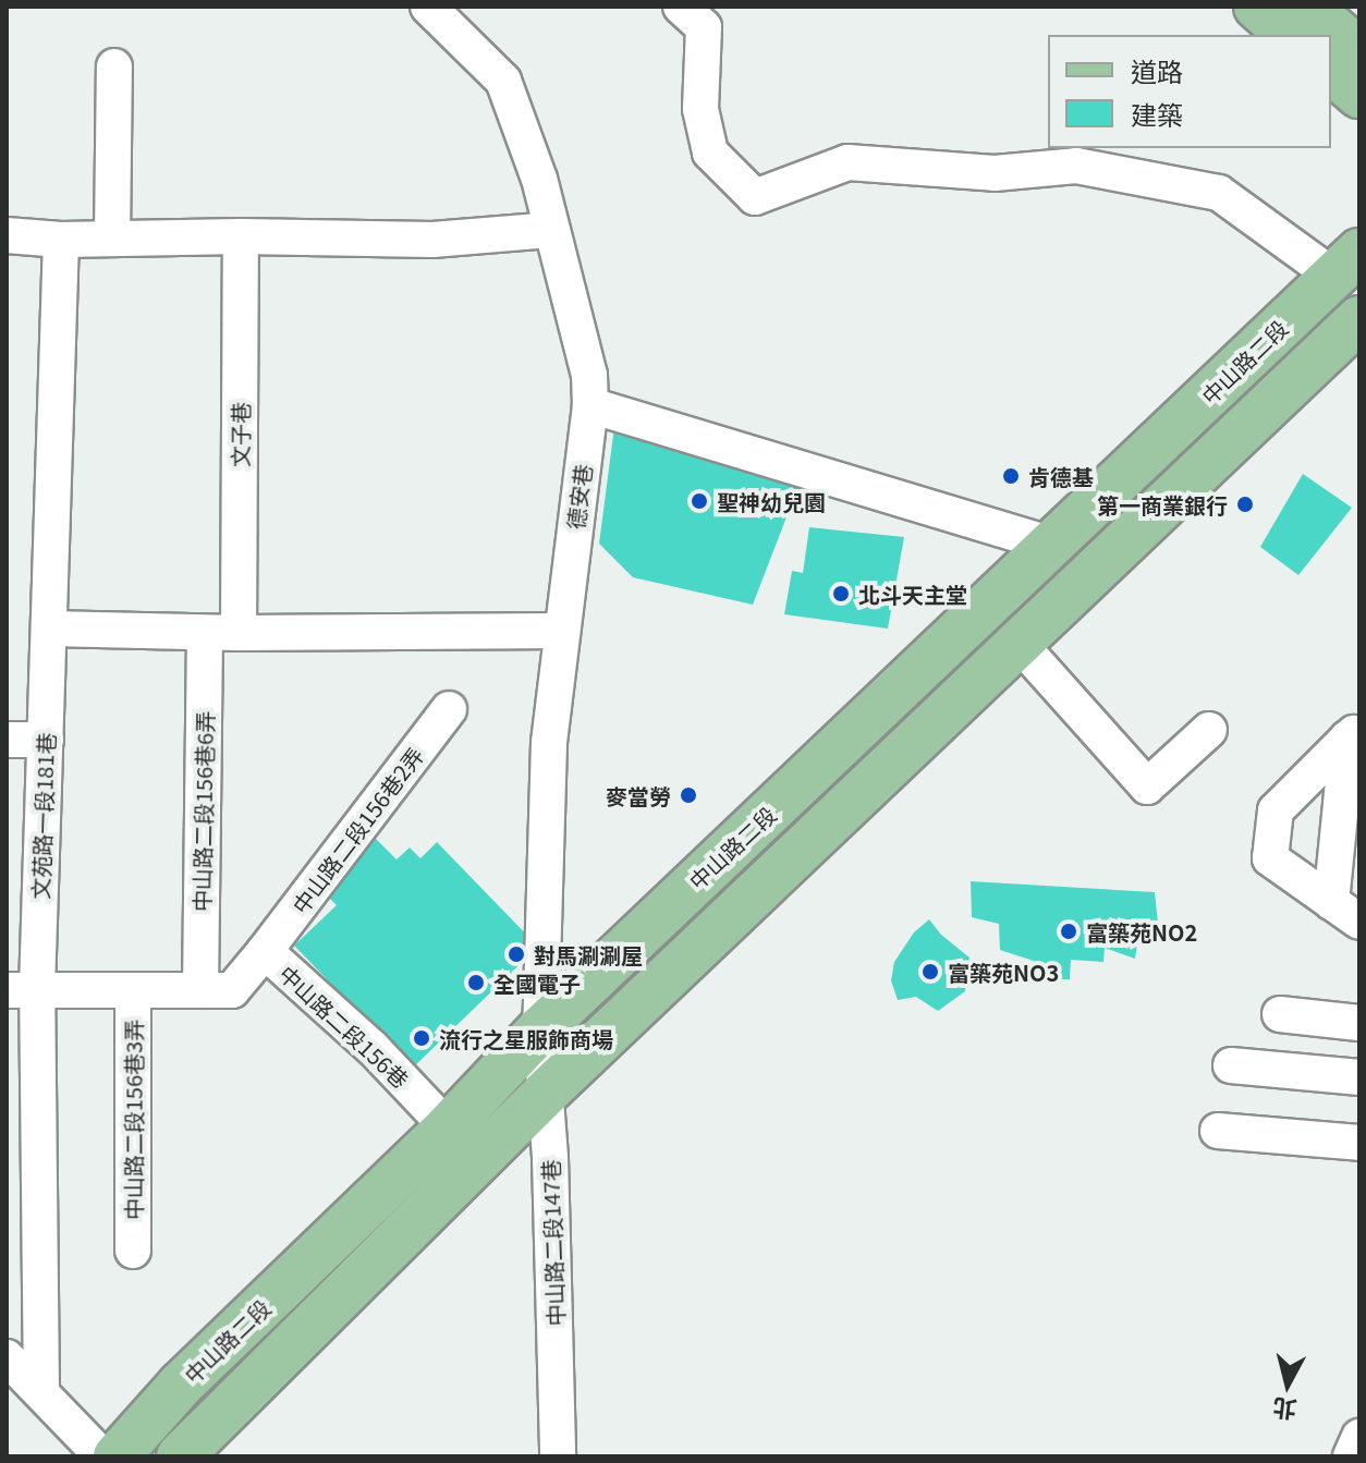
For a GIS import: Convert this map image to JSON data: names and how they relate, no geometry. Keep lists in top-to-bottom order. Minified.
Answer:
{"streets":{"main road":["中山路二段"],"street":["文子巷","德安巷","中山路二段156巷6弄","文苑路一段181巷","中山路二段156巷2弄","中山路二段156巷","中山路二段156巷3弄","中山路二段147巷"]},"crossings":[["中山路二段","德安巷"],["中山路二段","中山路二段156巷"],["中山路二段","中山路二段147巷"],["文子巷","中山路二段156巷6弄"],["德安巷","中山路二段147巷"],["中山路二段156巷6弄","中山路二段156巷"],["文苑路一段181巷","中山路二段156巷"],["中山路二段156巷2弄","中山路二段156巷"],["中山路二段156巷","中山路二段156巷3弄"]],"places":["肯德基","聖神幼兒園","第一商業銀行","北斗天主堂","麥當勞","富築苑NO2","對馬涮涮屋","富築苑NO3","全國電子","流行之星服飾商場"],"legend":["道路","建築"],"north":"bottom"}
